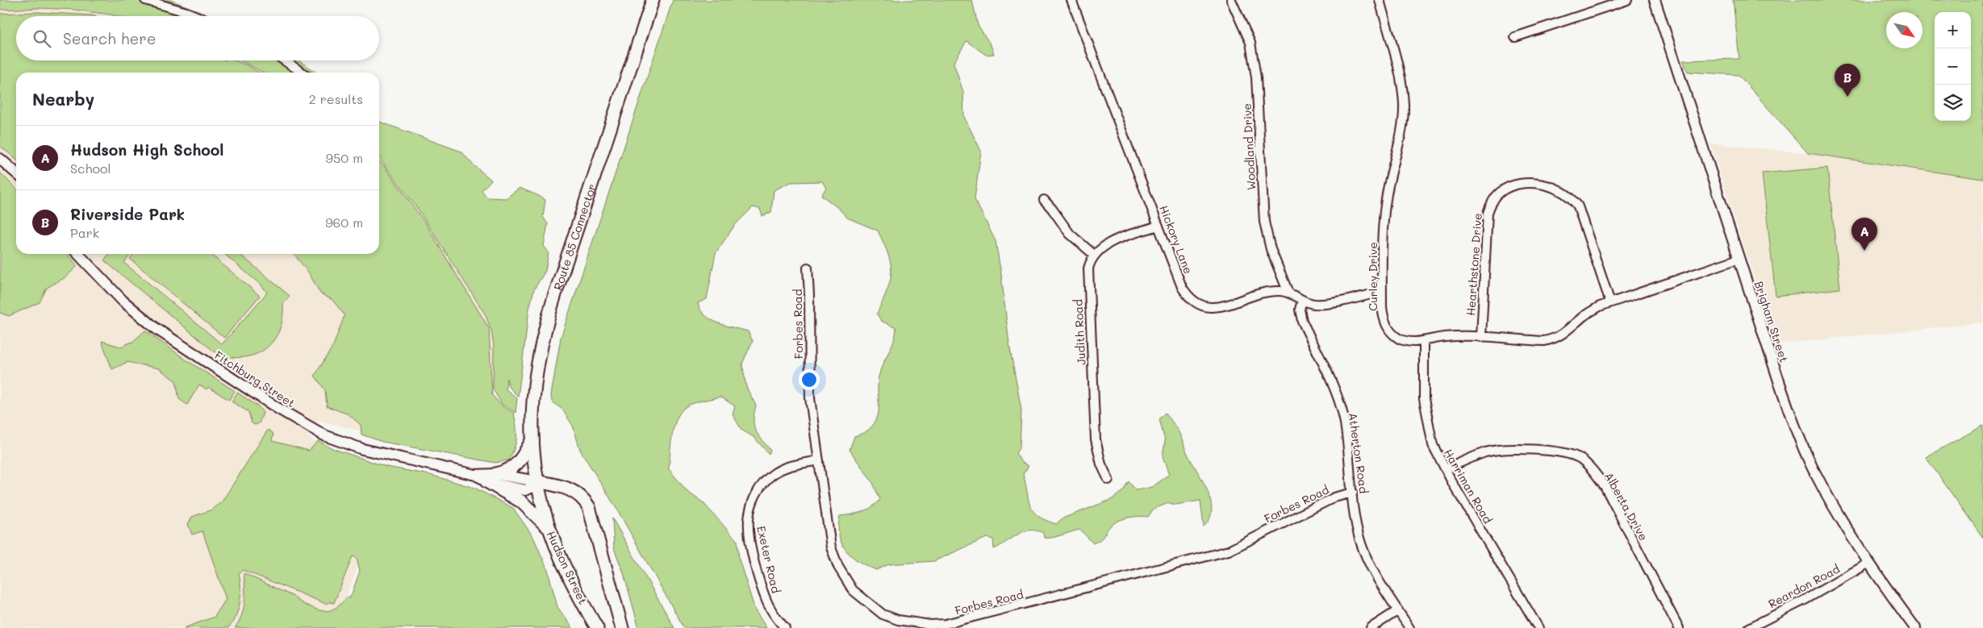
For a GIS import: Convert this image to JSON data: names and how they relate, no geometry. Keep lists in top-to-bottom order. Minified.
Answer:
{"streets":{"main road":["Route 85 Connector","Hudson Street"],"street":["Woodland Drive","Hickory Lane","Hearthstone Drive","Curley Drive","Brigham Street","Forbes Road","Judith Road","Fitchburg Street","Atherton Road","Harriman Road","Alberta Drive","Exeter Road","Reardon Road"]},"crossings":[["Woodland Drive","Hickory Lane"],["Route 85 Connector","Hudson Street"],["Hickory Lane","Curley Drive"],["Hickory Lane","Atherton Road"],["Hearthstone Drive","Curley Drive"],["Curley Drive","Brigham Street"],["Curley Drive","Harriman Road"],["Brigham Street","Reardon Road"],["Forbes Road","Atherton Road"],["Forbes Road","Exeter Road"],["Harriman Road","Alberta Drive"]],"north":"bottom right","page":{"map_buttons":["+","−"],"search":"Search here","pins":["B","A"],"heading":["Nearby","2 results"],"list":[{"mark":"A","name":"Hudson High School","note":"School","value":"950 m"},{"mark":"B","name":"Riverside Park","note":"Park","value":"960 m"}]}}
